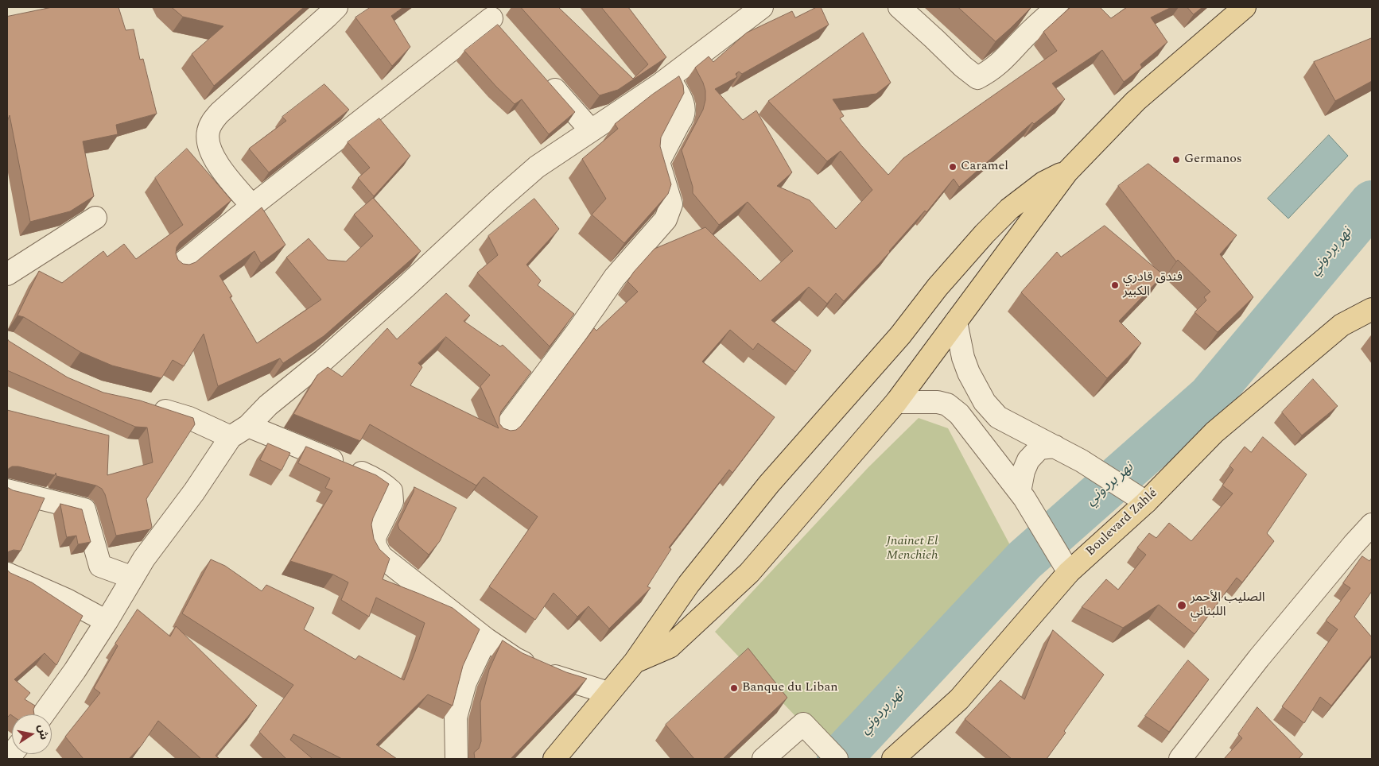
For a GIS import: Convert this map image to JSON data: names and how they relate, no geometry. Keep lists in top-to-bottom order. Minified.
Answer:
{"streets":{"main road":["Boulevard Zahlé"]},"water":["نهر بردوني"],"parks":["Jnainet El Menchieh"],"places":["Germanos","Caramel","فندق قادري الكبير","الصليب الأحمر اللبناني","Banque du Liban"],"north":"right"}
